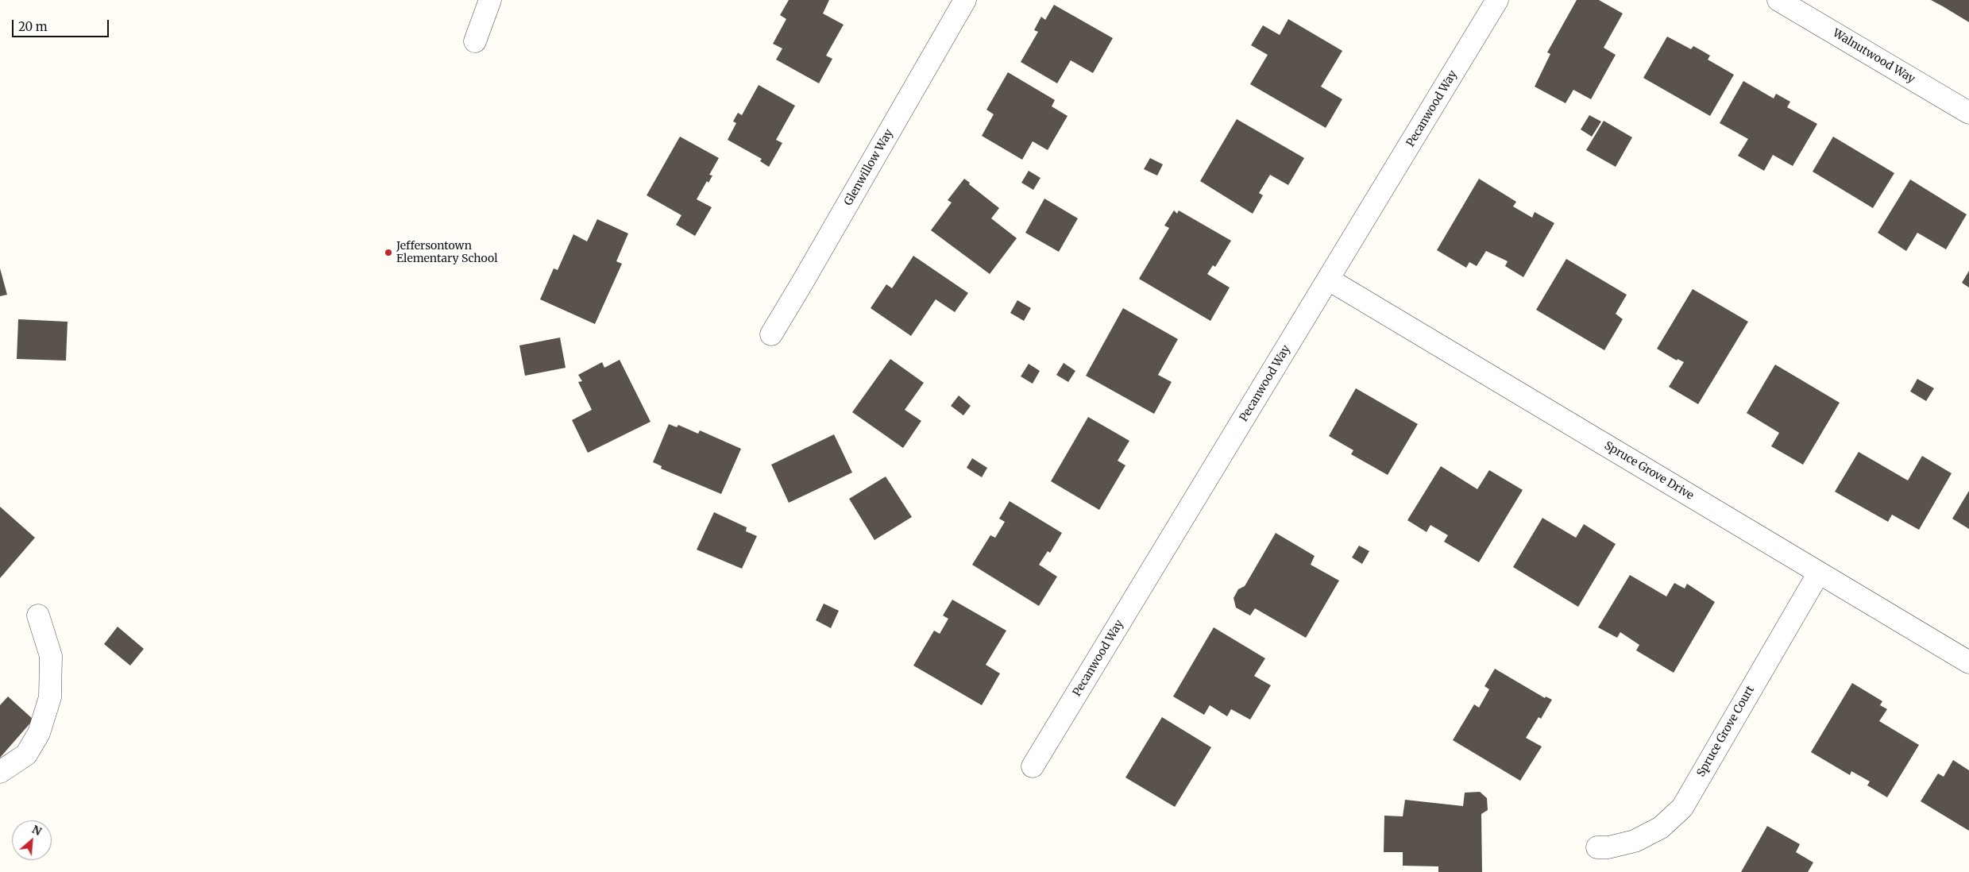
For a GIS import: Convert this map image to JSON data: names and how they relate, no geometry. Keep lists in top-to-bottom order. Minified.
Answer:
{"streets":{"street":["Walnutwood Way","Pecanwood Way","Glenwillow Way","Spruce Grove Drive","Spruce Grove Court"]},"crossings":[["Pecanwood Way","Spruce Grove Drive"],["Spruce Grove Drive","Spruce Grove Court"]],"places":["Jeffersontown Elementary School"],"scale_bar":"20 m","north":"top right"}
